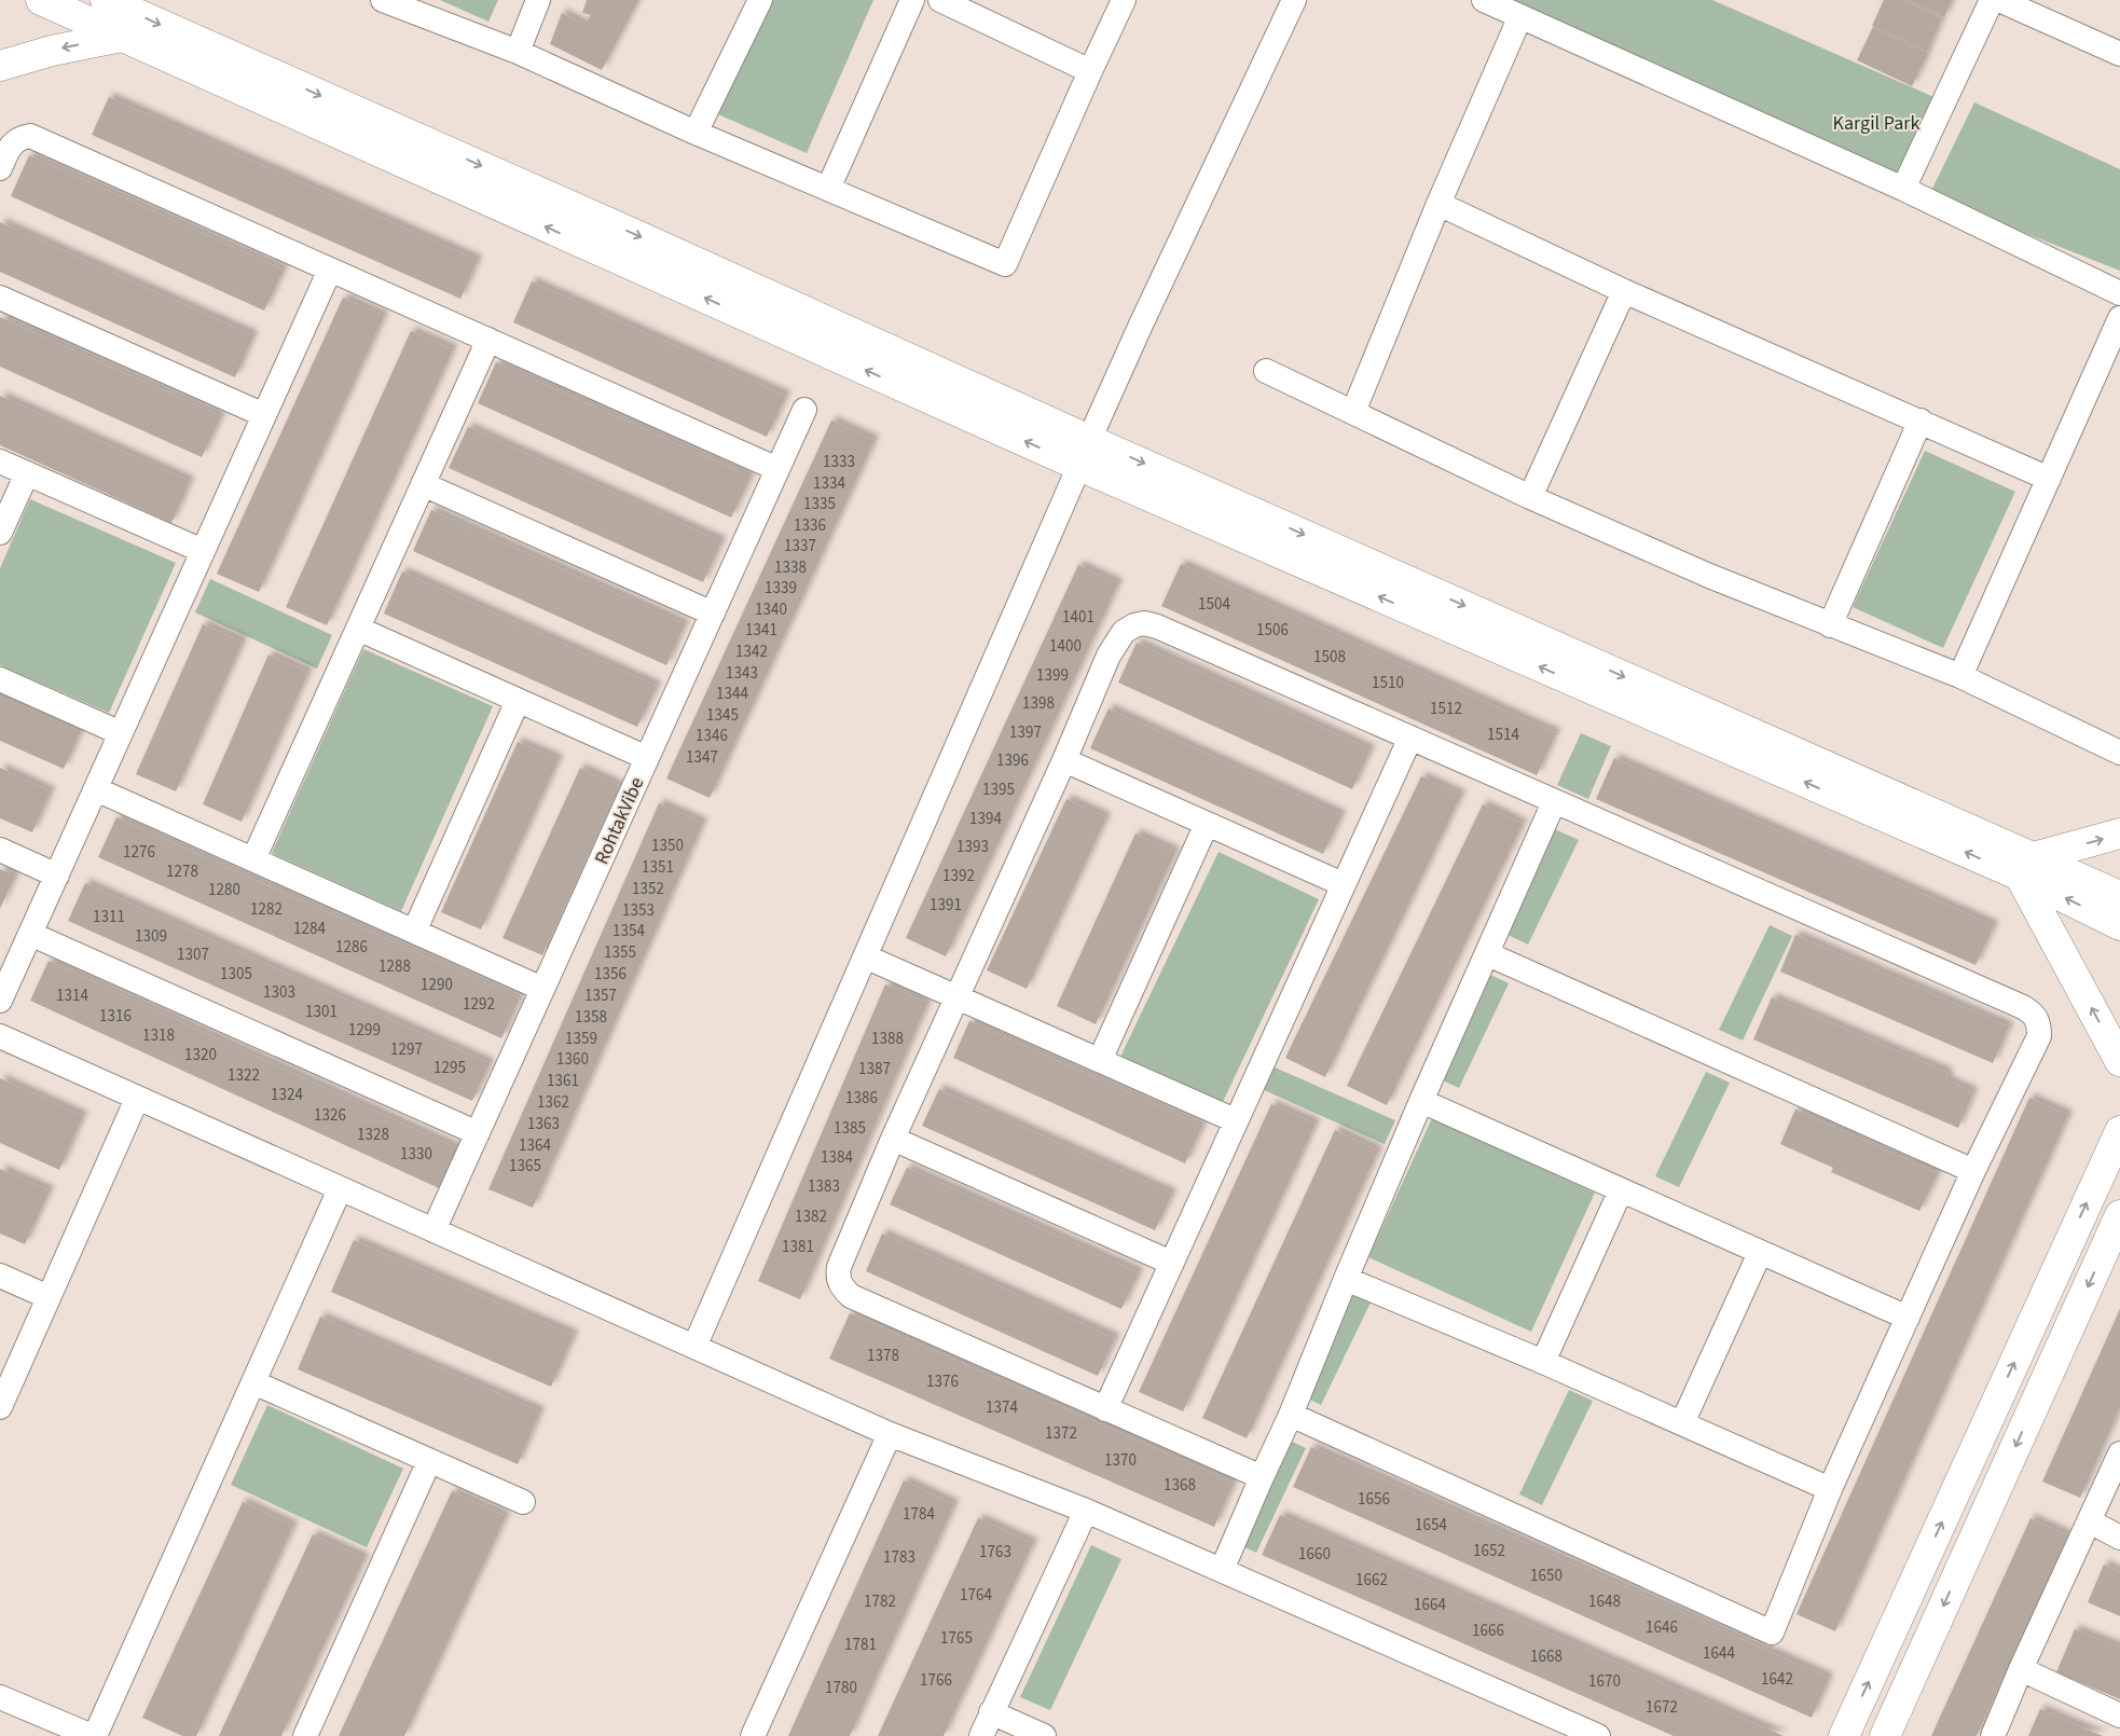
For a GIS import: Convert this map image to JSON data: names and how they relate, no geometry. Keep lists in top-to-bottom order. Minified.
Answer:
{"streets":{"street":["RohtakVibe"]},"parks":["Kargil Park"],"house_numbers":["1333","1334","1335","1336","1337","1338","1339","1504","1340","1401","1341","1506","1400","1342","1508","1343","1399","1510","1344","1398","1512","1345","1397","1514","1346","1347","1396","1395","1394","1350","1393","1276","1351","1278","1392","1352","1280","1391","1282","1353","1311","1284","1354","1309","1286","1355","1307","1288","1305","1356","1290","1303","1314","1357","1292","1301","1316","1358","1299","1318","1359","1388","1297","1320","1360","1295","1387","1322","1361","1324","1386","1362","1326","1363","1385","1328","1364","1330","1384","1365","1383","1382","1381","1378","1376","1374","1372","1370","1368","1656","1784","1654","1652","1763","1660","1783","1650","1662","1764","1782","1648","1664","1646","1666","1765","1781","1644","1668","1642","1766","1670","1780","1672"]}
